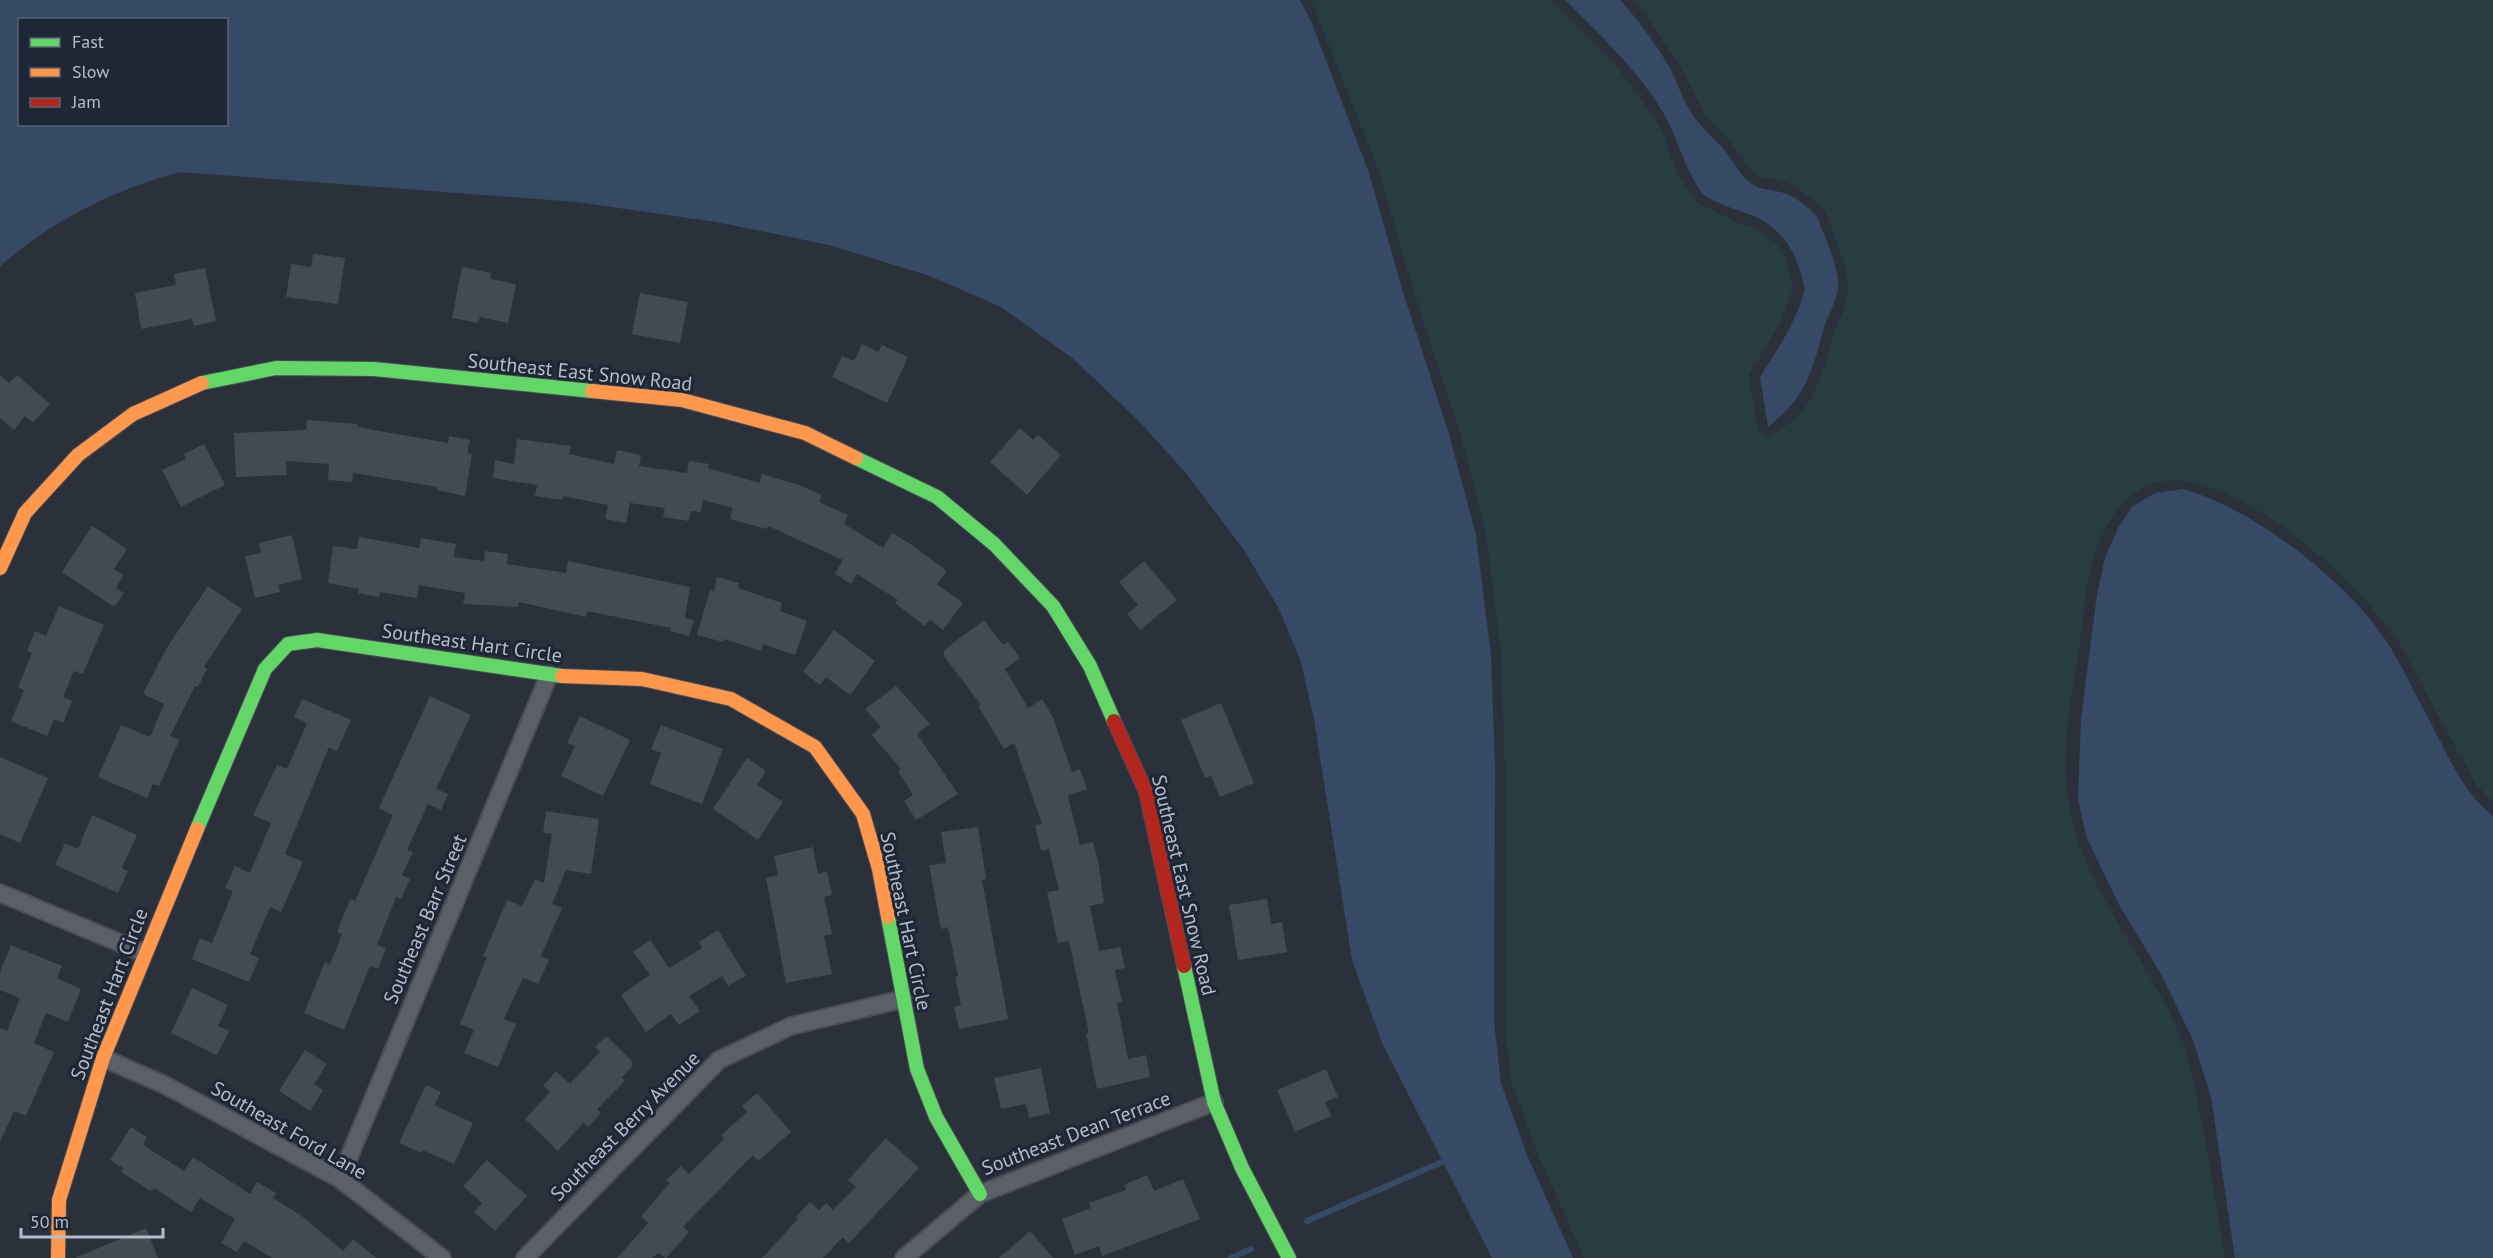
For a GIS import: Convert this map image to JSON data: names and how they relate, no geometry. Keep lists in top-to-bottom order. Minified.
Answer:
{"streets":{"street":["Southeast East Snow Road","Southeast Hart Circle","Southeast Barr Street","Southeast Berry Avenue","Southeast Ford Lane","Southeast Dean Terrace"]},"crossings":[["Southeast East Snow Road","Southeast Dean Terrace"],["Southeast Hart Circle","Southeast Barr Street"],["Southeast Hart Circle","Southeast Berry Avenue"],["Southeast Hart Circle","Southeast Ford Lane"],["Southeast Hart Circle","Southeast Dean Terrace"],["Southeast Barr Street","Southeast Ford Lane"]],"legend":["Fast","Slow","Jam"],"scale_bar":"50 m"}
